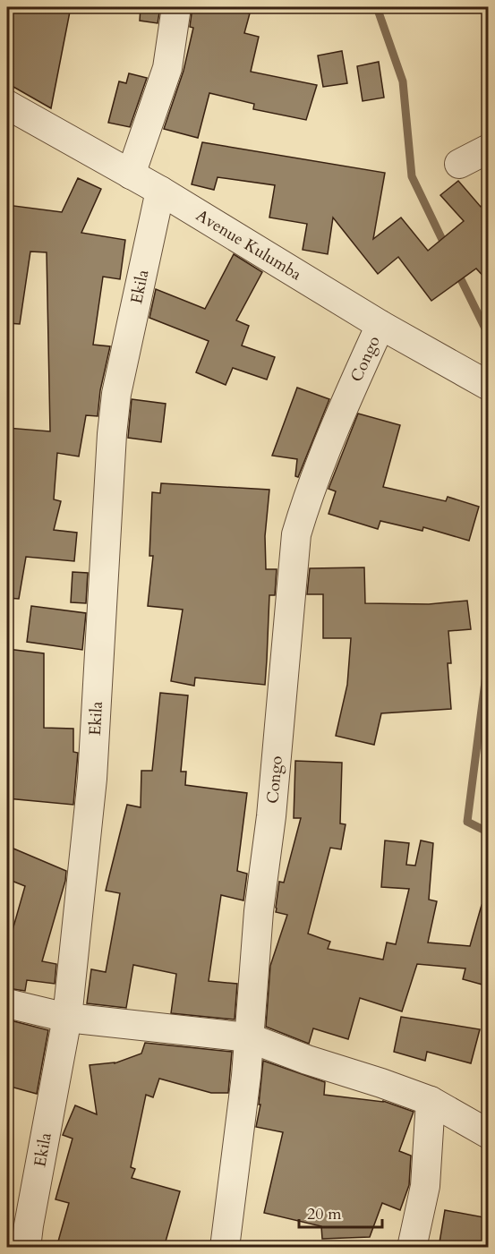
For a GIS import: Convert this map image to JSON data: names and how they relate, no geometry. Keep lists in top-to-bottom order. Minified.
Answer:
{"streets":{"street":["Avenue Kulumba","Ekila","Congo"]},"crossings":[["Avenue Kulumba","Ekila"],["Avenue Kulumba","Congo"]],"scale_bar":"20 m"}
